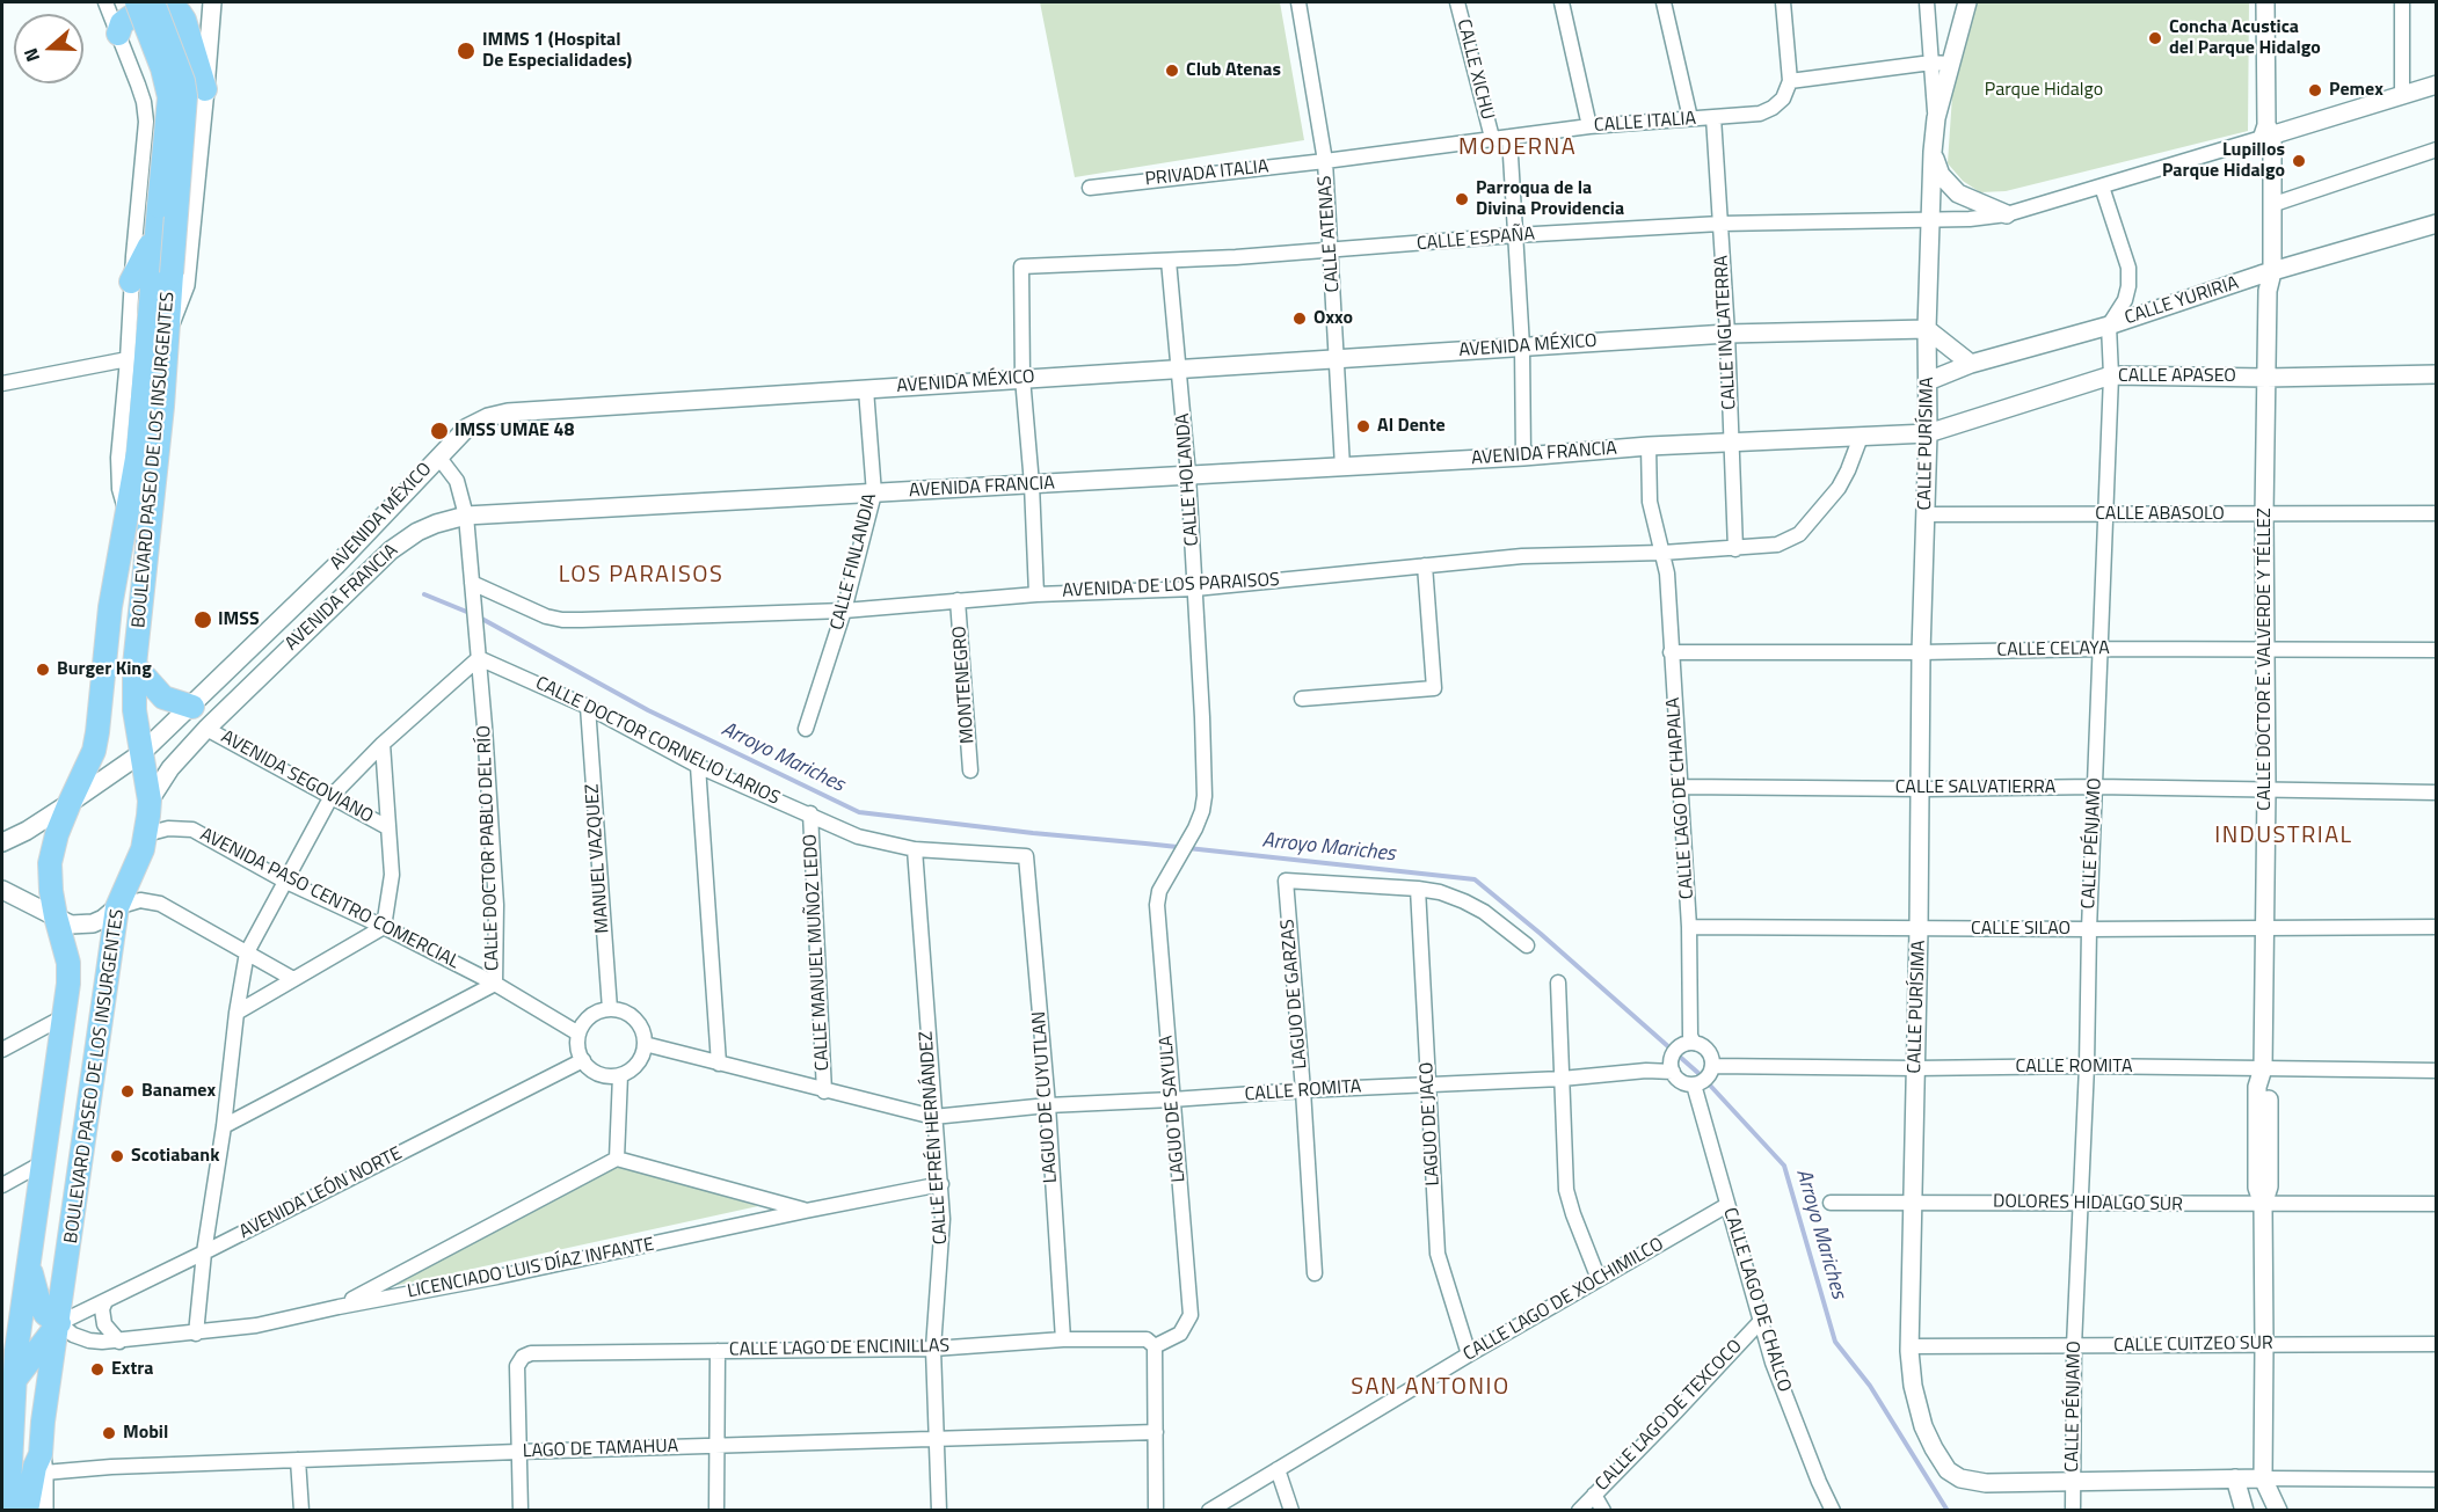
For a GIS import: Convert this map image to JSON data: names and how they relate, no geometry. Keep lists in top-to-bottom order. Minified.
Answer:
{"streets":{"main road":["BOULEVARD PASEO DE LOS INSURGENTES"],"street":["CALLE XICHU","CALLE ITALIA","PRIVADA ITALIA","CALLE ATENAS","CALLE ESPAÑA","CALLE YURIRIA","CALLE INGLATERRA","AVENIDA MÉXICO","CALLE APASEO","CALLE PURÍSIMA","AVENIDA FRANCIA","CALLE HOLANDA","CALLE ABASOLO","CALLE FINLANDIA","AVENIDA DE LOS PARAISOS","CALLE CELAYA","CALLE DOCTOR E. VALVERDE Y TÉLLEZ","MONTENEGRO","CALLE DOCTOR CORNELIO LARIOS","AVENIDA SEGOVIANO","CALLE SALVATIERRA","CALLE LAGO DE CHAPALA","CALLE PÉNJAMO","CALLE DOCTOR PABLO DEL RÍO","MANUEL VAZQUEZ","AVENIDA PASO CENTRO COMERCIAL","CALLE SILAO","CALLE MANUEL MUÑOZ LEDO","LAGUO DE GARZAS","CALLE ROMITA","LAGUO DE CUYUTLAN","LAGUO DE SAYULA","LAGUO DE JACO","CALLE EFRÉN HERNÁNDEZ","AVENIDA LEÓN NORTE","DOLORES HIDALGO SUR","LICENCIADO LUIS DÍAZ INFANTE","CALLE LAGO DE XOCHIMILCO","CALLE LAGO DE CHALCO","CALLE CUITZEO SUR","CALLE LAGO DE ENCINILLAS","CALLE LAGO DE TEXCOCO","LAGO DE TAMAHUA"]},"crossings":[["CALLE XICHU","CALLE ITALIA"],["CALLE ITALIA","PRIVADA ITALIA"],["CALLE ITALIA","CALLE ATENAS"],["CALLE ITALIA","CALLE INGLATERRA"],["PRIVADA ITALIA","CALLE ATENAS"],["CALLE ATENAS","CALLE ESPAÑA"],["CALLE ATENAS","AVENIDA MÉXICO"],["CALLE ATENAS","AVENIDA FRANCIA"],["CALLE ESPAÑA","CALLE INGLATERRA"],["CALLE ESPAÑA","AVENIDA MÉXICO"],["CALLE ESPAÑA","CALLE PURÍSIMA"],["CALLE ESPAÑA","CALLE HOLANDA"],["CALLE ESPAÑA","CALLE DOCTOR E. VALVERDE Y TÉLLEZ"],["CALLE YURIRIA","CALLE PURÍSIMA"],["CALLE YURIRIA","CALLE DOCTOR E. VALVERDE Y TÉLLEZ"],["CALLE YURIRIA","CALLE PÉNJAMO"],["CALLE INGLATERRA","AVENIDA MÉXICO"],["CALLE INGLATERRA","AVENIDA FRANCIA"],["CALLE INGLATERRA","AVENIDA DE LOS PARAISOS"],["AVENIDA MÉXICO","CALLE PURÍSIMA"],["AVENIDA MÉXICO","BOULEVARD PASEO DE LOS INSURGENTES"],["AVENIDA MÉXICO","CALLE HOLANDA"],["AVENIDA MÉXICO","CALLE FINLANDIA"],["AVENIDA MÉXICO","CALLE DOCTOR PABLO DEL RÍO"],["CALLE APASEO","CALLE PURÍSIMA"],["CALLE APASEO","AVENIDA FRANCIA"],["CALLE APASEO","CALLE DOCTOR E. VALVERDE Y TÉLLEZ"],["CALLE APASEO","CALLE PÉNJAMO"],["CALLE PURÍSIMA","AVENIDA FRANCIA"],["CALLE PURÍSIMA","CALLE ABASOLO"],["CALLE PURÍSIMA","CALLE CELAYA"],["CALLE PURÍSIMA","CALLE DOCTOR E. VALVERDE Y TÉLLEZ"],["CALLE PURÍSIMA","CALLE SALVATIERRA"],["CALLE PURÍSIMA","CALLE PÉNJAMO"],["CALLE PURÍSIMA","CALLE SILAO"],["CALLE PURÍSIMA","CALLE ROMITA"],["CALLE PURÍSIMA","DOLORES HIDALGO SUR"],["CALLE PURÍSIMA","CALLE CUITZEO SUR"],["AVENIDA FRANCIA","BOULEVARD PASEO DE LOS INSURGENTES"],["AVENIDA FRANCIA","CALLE HOLANDA"],["AVENIDA FRANCIA","CALLE FINLANDIA"],["AVENIDA FRANCIA","AVENIDA DE LOS PARAISOS"],["AVENIDA FRANCIA","AVENIDA SEGOVIANO"],["AVENIDA FRANCIA","CALLE DOCTOR PABLO DEL RÍO"],["BOULEVARD PASEO DE LOS INSURGENTES","AVENIDA PASO CENTRO COMERCIAL"],["BOULEVARD PASEO DE LOS INSURGENTES","AVENIDA LEÓN NORTE"],["BOULEVARD PASEO DE LOS INSURGENTES","LICENCIADO LUIS DÍAZ INFANTE"],["BOULEVARD PASEO DE LOS INSURGENTES","LAGO DE TAMAHUA"],["CALLE HOLANDA","AVENIDA DE LOS PARAISOS"],["CALLE HOLANDA","LAGUO DE SAYULA"],["CALLE ABASOLO","CALLE DOCTOR E. VALVERDE Y TÉLLEZ"],["CALLE ABASOLO","CALLE PÉNJAMO"],["CALLE FINLANDIA","AVENIDA DE LOS PARAISOS"],["AVENIDA DE LOS PARAISOS","MONTENEGRO"],["AVENIDA DE LOS PARAISOS","CALLE LAGO DE CHAPALA"],["AVENIDA DE LOS PARAISOS","CALLE DOCTOR PABLO DEL RÍO"],["CALLE CELAYA","CALLE DOCTOR E. VALVERDE Y TÉLLEZ"],["CALLE CELAYA","CALLE LAGO DE CHAPALA"],["CALLE CELAYA","CALLE PÉNJAMO"],["CALLE DOCTOR E. VALVERDE Y TÉLLEZ","CALLE SALVATIERRA"],["CALLE DOCTOR E. VALVERDE Y TÉLLEZ","CALLE SILAO"],["CALLE DOCTOR E. VALVERDE Y TÉLLEZ","CALLE ROMITA"],["CALLE DOCTOR E. VALVERDE Y TÉLLEZ","DOLORES HIDALGO SUR"],["CALLE DOCTOR E. VALVERDE Y TÉLLEZ","CALLE CUITZEO SUR"],["CALLE DOCTOR CORNELIO LARIOS","CALLE DOCTOR PABLO DEL RÍO"],["CALLE DOCTOR CORNELIO LARIOS","MANUEL VAZQUEZ"],["CALLE DOCTOR CORNELIO LARIOS","CALLE MANUEL MUÑOZ LEDO"],["CALLE DOCTOR CORNELIO LARIOS","LAGUO DE CUYUTLAN"],["CALLE DOCTOR CORNELIO LARIOS","CALLE EFRÉN HERNÁNDEZ"],["CALLE SALVATIERRA","CALLE LAGO DE CHAPALA"],["CALLE SALVATIERRA","CALLE PÉNJAMO"],["CALLE LAGO DE CHAPALA","CALLE SILAO"],["CALLE LAGO DE CHAPALA","CALLE ROMITA"],["CALLE LAGO DE CHAPALA","CALLE LAGO DE CHALCO"],["CALLE PÉNJAMO","CALLE SILAO"],["CALLE PÉNJAMO","CALLE ROMITA"],["CALLE PÉNJAMO","DOLORES HIDALGO SUR"],["CALLE PÉNJAMO","CALLE CUITZEO SUR"],["CALLE DOCTOR PABLO DEL RÍO","AVENIDA PASO CENTRO COMERCIAL"],["MANUEL VAZQUEZ","AVENIDA PASO CENTRO COMERCIAL"],["MANUEL VAZQUEZ","AVENIDA LEÓN NORTE"],["AVENIDA PASO CENTRO COMERCIAL","AVENIDA LEÓN NORTE"],["LAGUO DE GARZAS","CALLE ROMITA"],["LAGUO DE GARZAS","LAGUO DE JACO"],["CALLE ROMITA","LAGUO DE CUYUTLAN"],["CALLE ROMITA","LAGUO DE SAYULA"],["CALLE ROMITA","LAGUO DE JACO"],["CALLE ROMITA","CALLE EFRÉN HERNÁNDEZ"],["CALLE ROMITA","CALLE LAGO DE CHALCO"],["LAGUO DE CUYUTLAN","CALLE EFRÉN HERNÁNDEZ"],["LAGUO DE CUYUTLAN","CALLE LAGO DE ENCINILLAS"],["LAGUO DE SAYULA","CALLE LAGO DE ENCINILLAS"],["LAGUO DE JACO","CALLE LAGO DE XOCHIMILCO"],["CALLE EFRÉN HERNÁNDEZ","LICENCIADO LUIS DÍAZ INFANTE"],["CALLE EFRÉN HERNÁNDEZ","CALLE LAGO DE ENCINILLAS"],["CALLE EFRÉN HERNÁNDEZ","LAGO DE TAMAHUA"],["AVENIDA LEÓN NORTE","LICENCIADO LUIS DÍAZ INFANTE"],["CALLE LAGO DE XOCHIMILCO","CALLE LAGO DE CHALCO"],["CALLE LAGO DE CHALCO","CALLE LAGO DE TEXCOCO"],["CALLE LAGO DE ENCINILLAS","LAGO DE TAMAHUA"]],"districts":["MODERNA","LOS PARAISOS","INDUSTRIAL","SAN ANTONIO"],"water":["Arroyo Mariches"],"parks":["Parque Hidalgo"],"places":["Concha Acustica del Parque Hidalgo","IMMS 1 (Hospital De Especialidades)","Club Atenas","Pemex","Lupillos Parque Hidalgo","Parroqua de la Divina Providencia","Oxxo","Al Dente","IMSS UMAE 48","IMSS","Burger King","Banamex","Scotiabank","Extra","Mobil"],"north":"left"}
